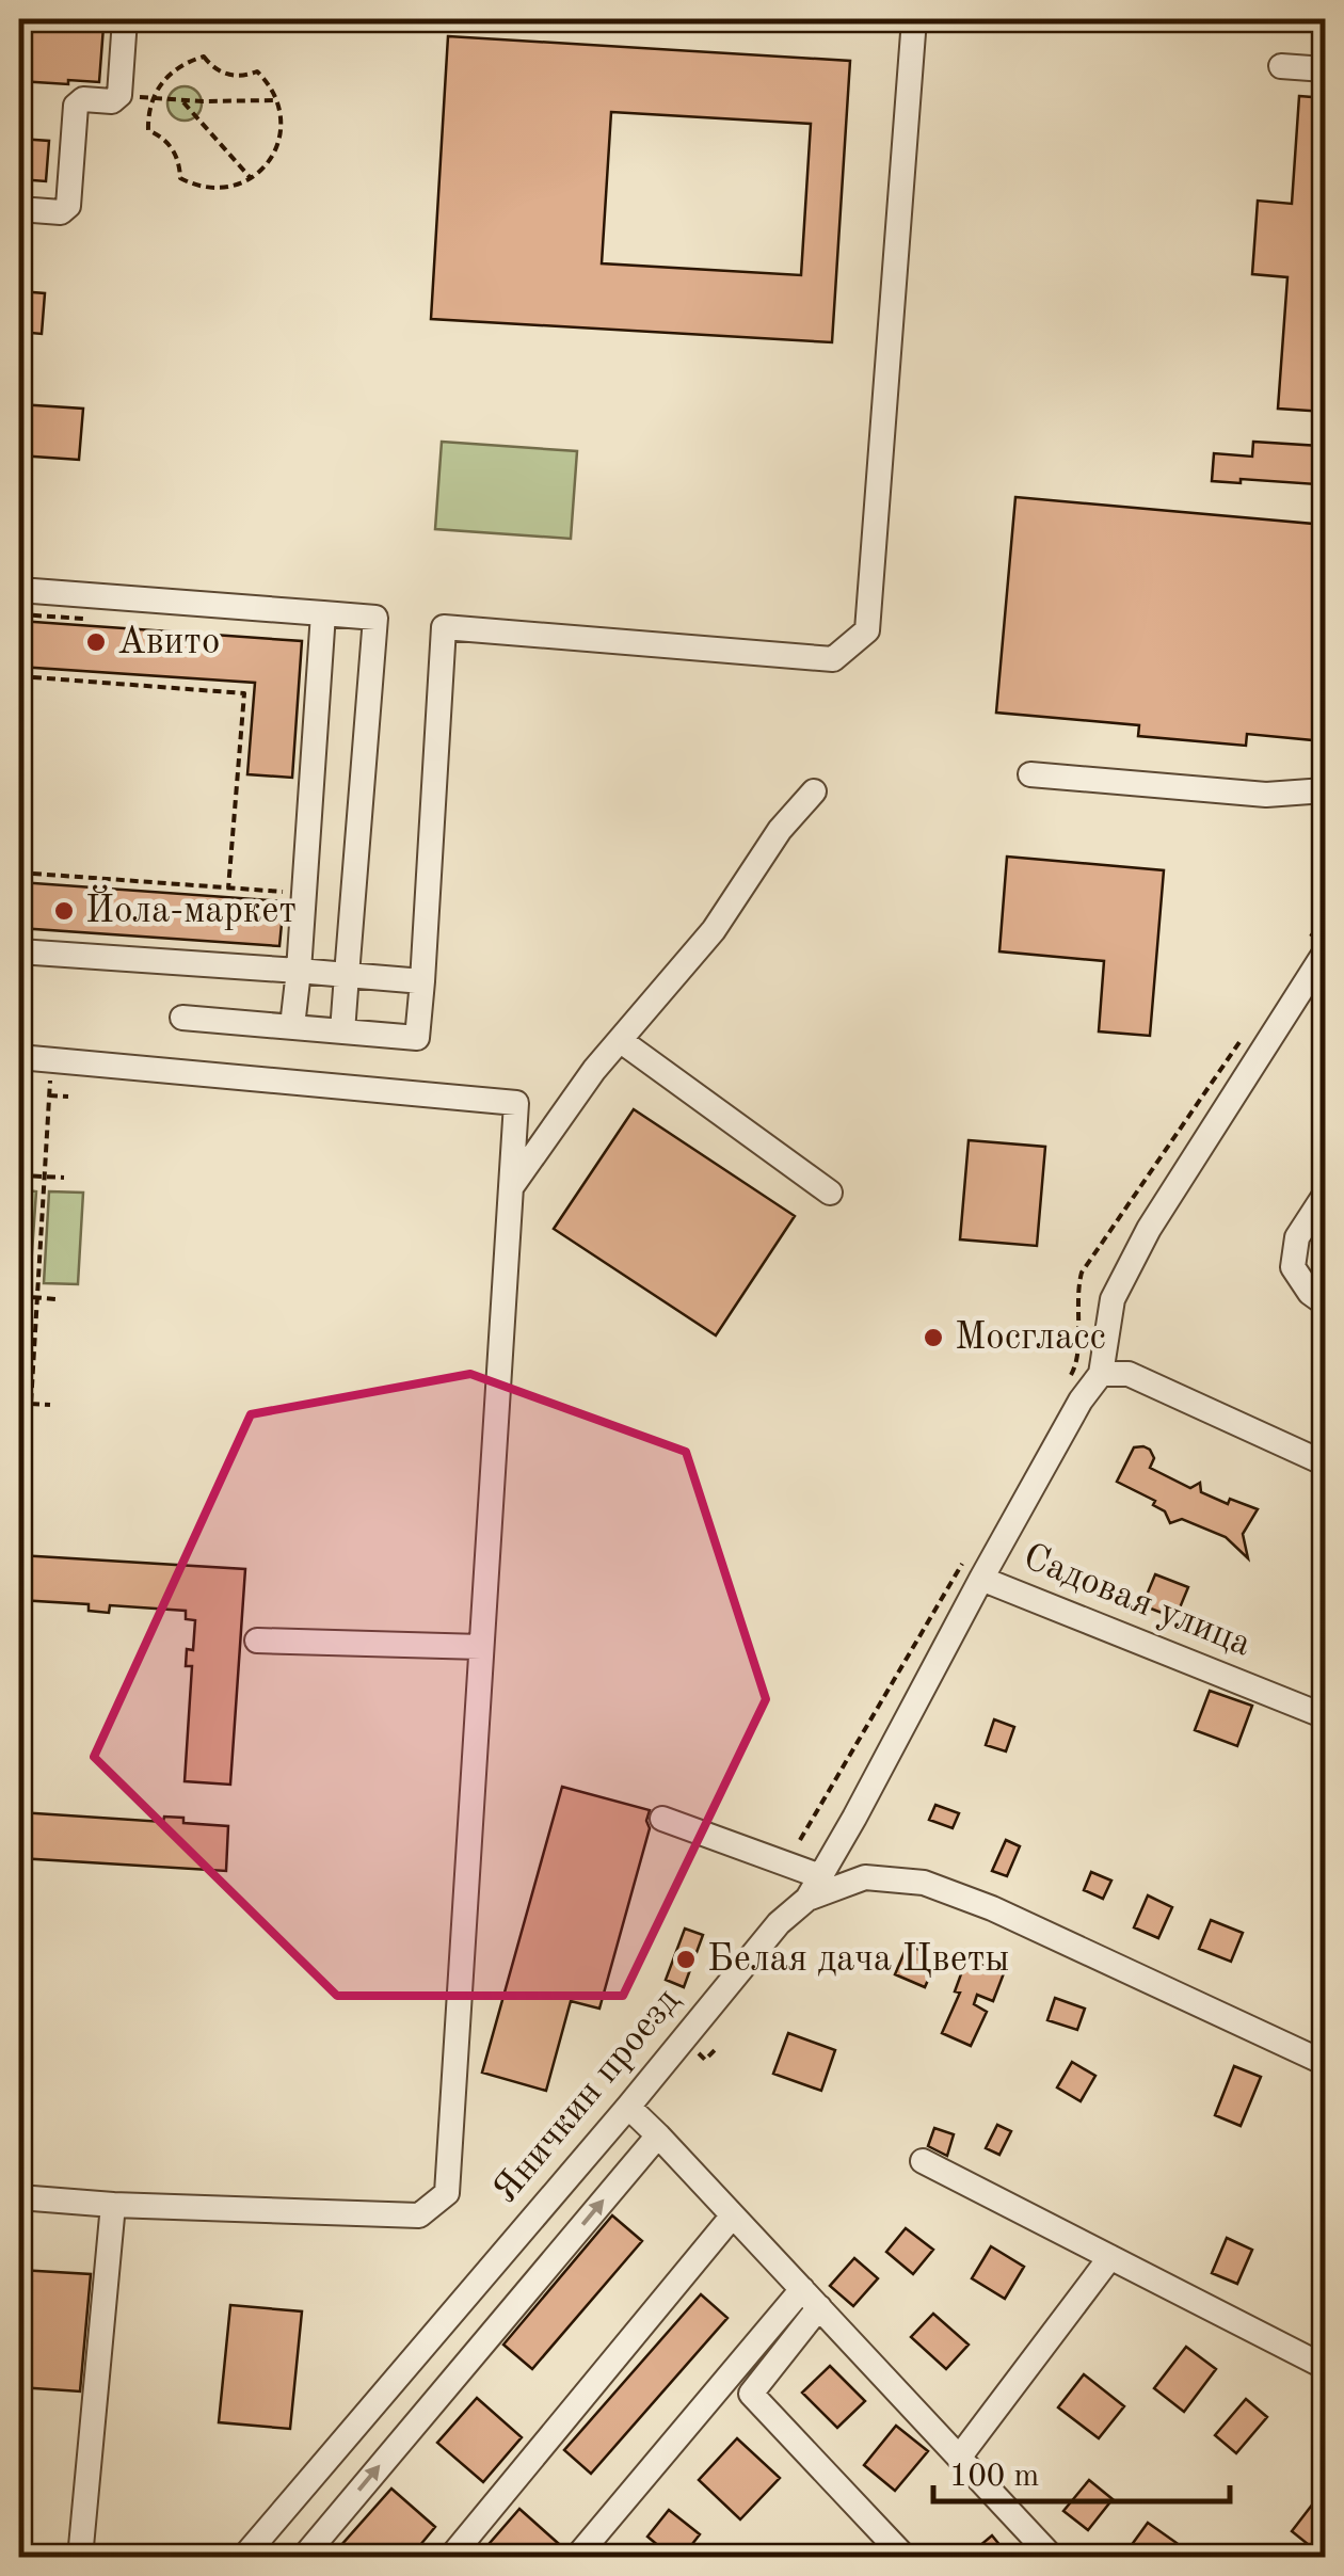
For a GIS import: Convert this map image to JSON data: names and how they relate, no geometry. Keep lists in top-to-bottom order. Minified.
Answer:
{"streets":{"street":["Садовая улица","Яничкин проезд"]},"crossings":[["Садовая улица","Яничкин проезд"]],"places":["Авито","Йола-маркет","Мосгласс","Белая дача Цветы"],"scale_bar":"100 m"}
